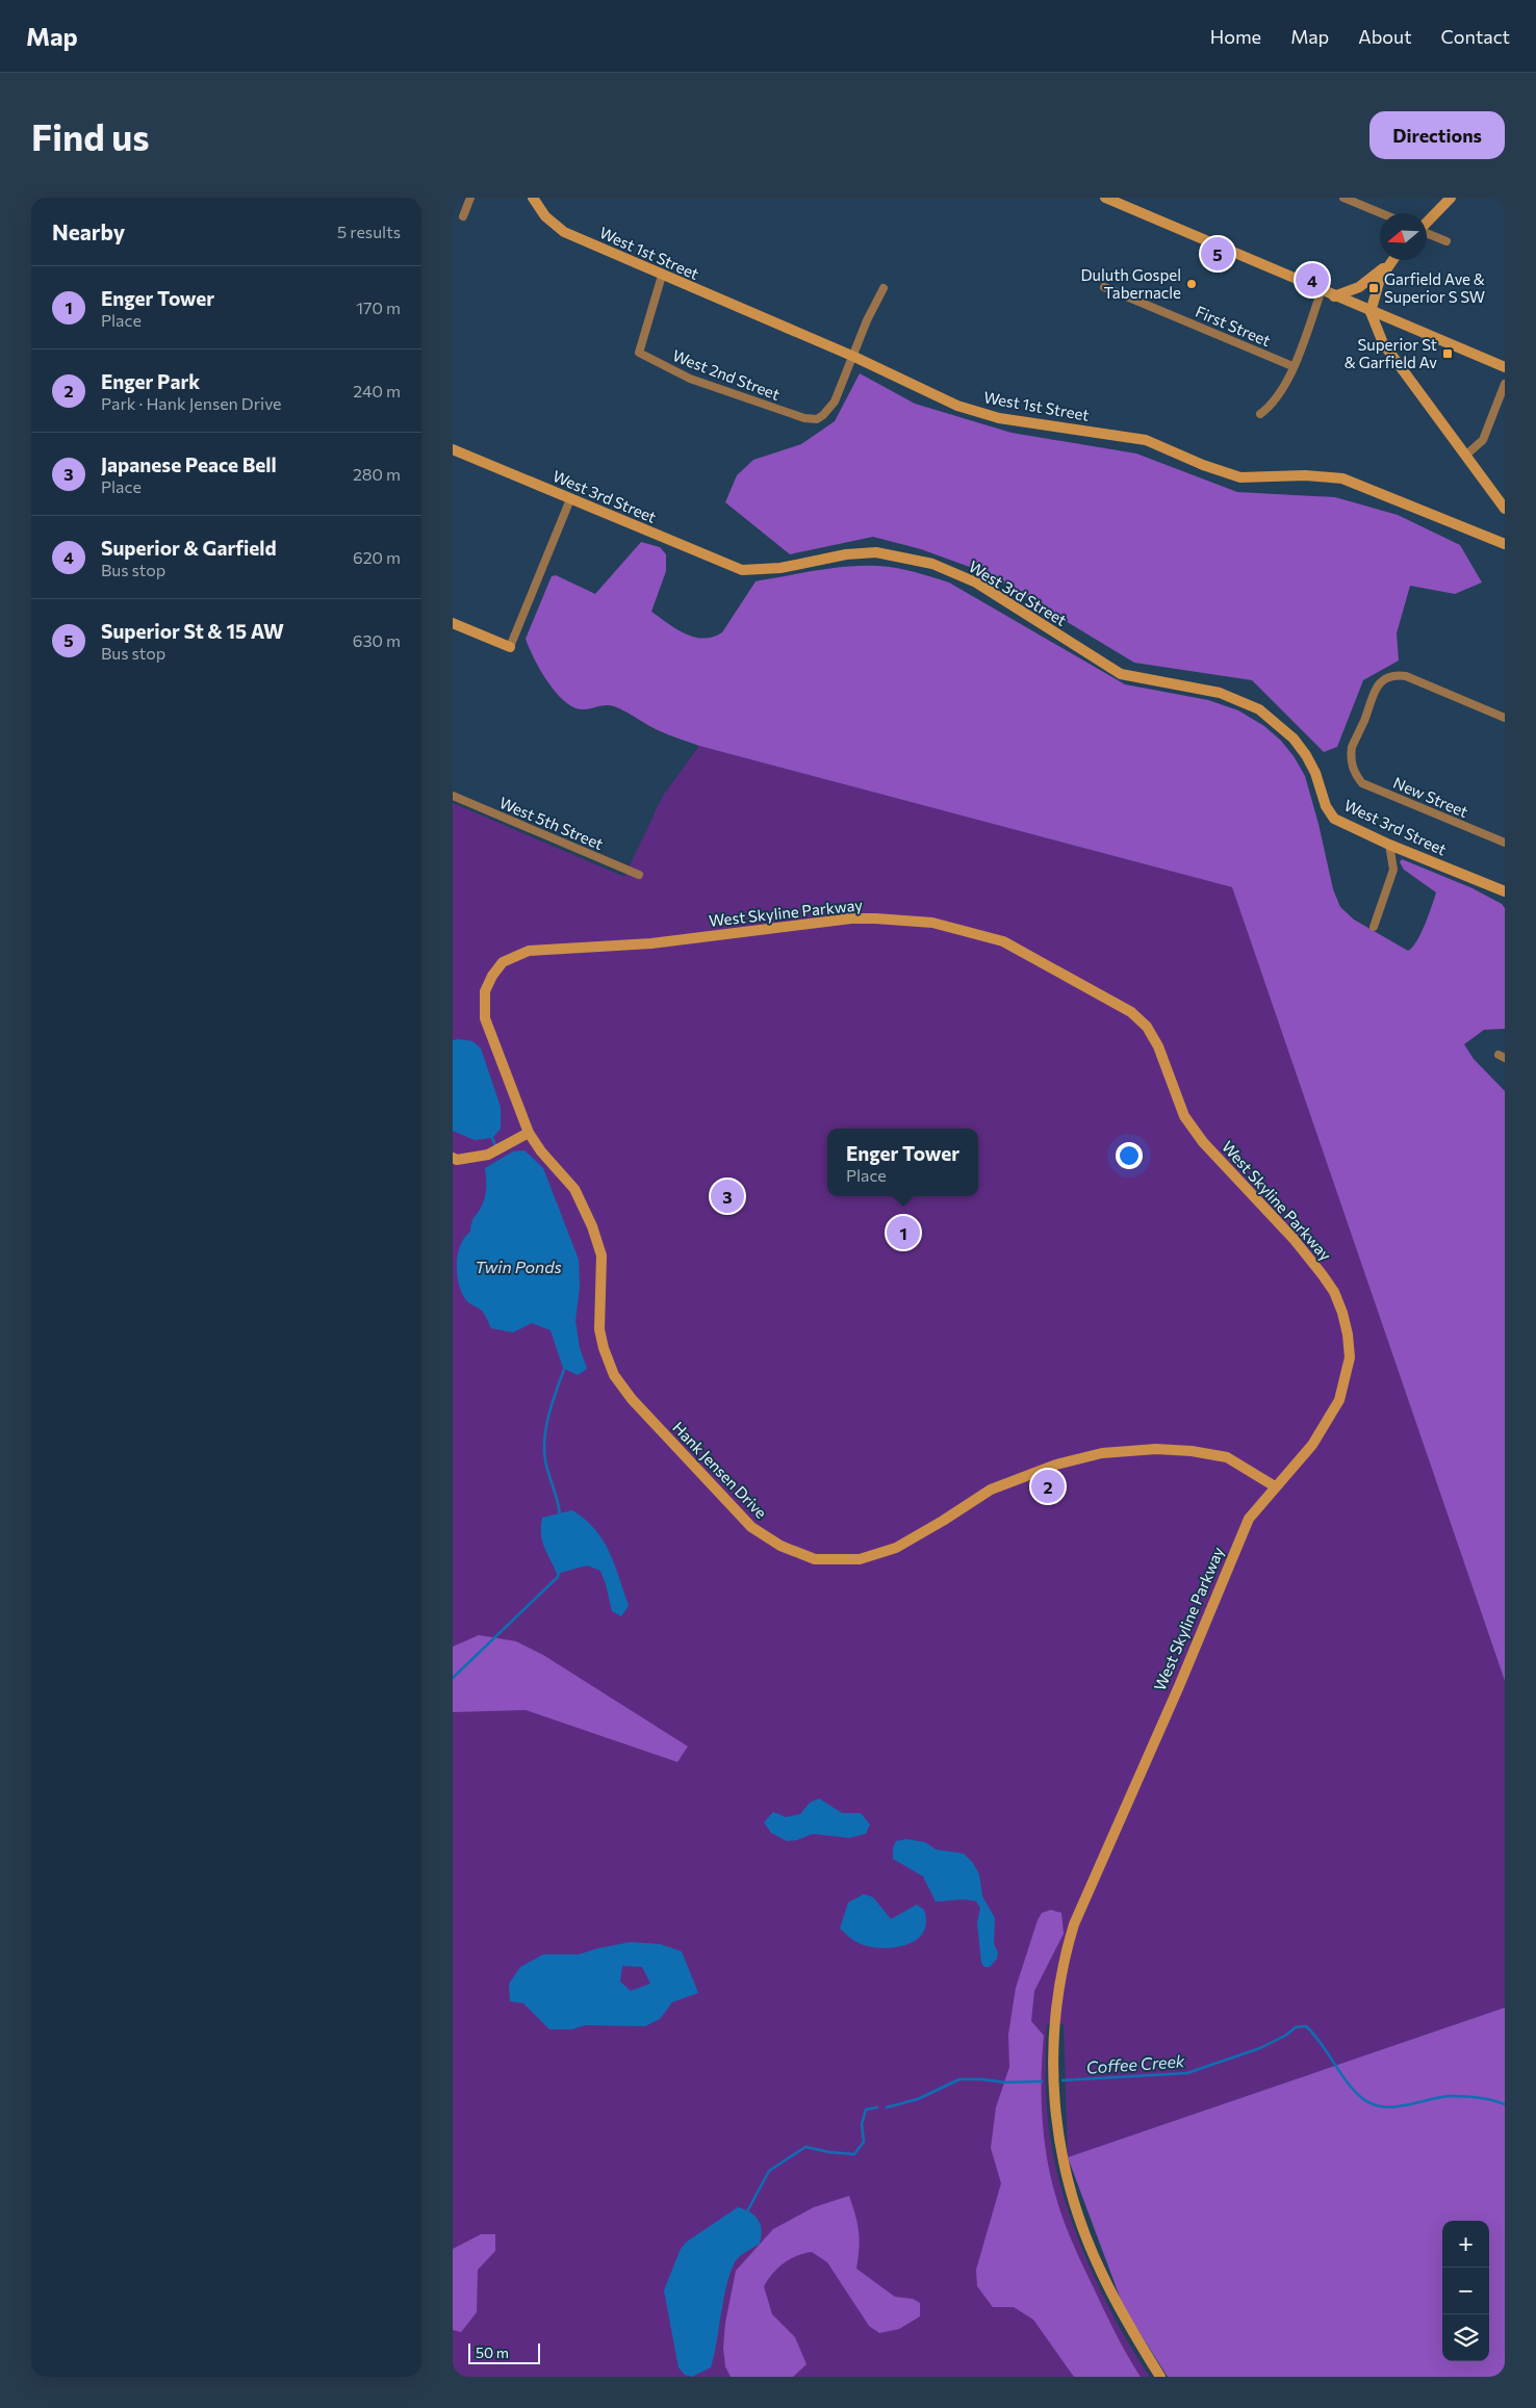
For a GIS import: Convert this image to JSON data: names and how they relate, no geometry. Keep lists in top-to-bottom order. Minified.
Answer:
{"streets":{"street":["West 1st Street","First Street","West 2nd Street","West 3rd Street","New Street","West 5th Street","West Skyline Parkway","Hank Jensen Drive"]},"crossings":[["West 1st Street","West 2nd Street"],["West Skyline Parkway","Hank Jensen Drive"]],"water":["Twin Ponds","Coffee Creek"],"places":{"other":["Duluth Gospel Tabernacle"],"transit":["Garfield Ave & Superior S SW","Superior St & Garfield Av"]},"scale_bar":"50 m","north":"left","page":{"header":"Map","nav":["Home","Map","About","Contact"],"buttons":"Directions","title":"Find us","heading":["Nearby","5 results"],"pins":["5","4","3","1","2"],"list":[{"mark":"1","name":"Enger Tower","note":"Place","value":"170 m"},{"mark":"2","name":"Enger Park","note":"Park · Hank Jensen Drive","value":"240 m"},{"mark":"3","name":"Japanese Peace Bell","note":"Place","value":"280 m"},{"mark":"4","name":"Superior & Garfield","note":"Bus stop","value":"620 m"},{"mark":"5","name":"Superior St & 15 AW","note":"Bus stop","value":"630 m"}],"popup":["Enger Tower","Place"],"map_buttons":["+","−"],"scale":"50 m"}}
